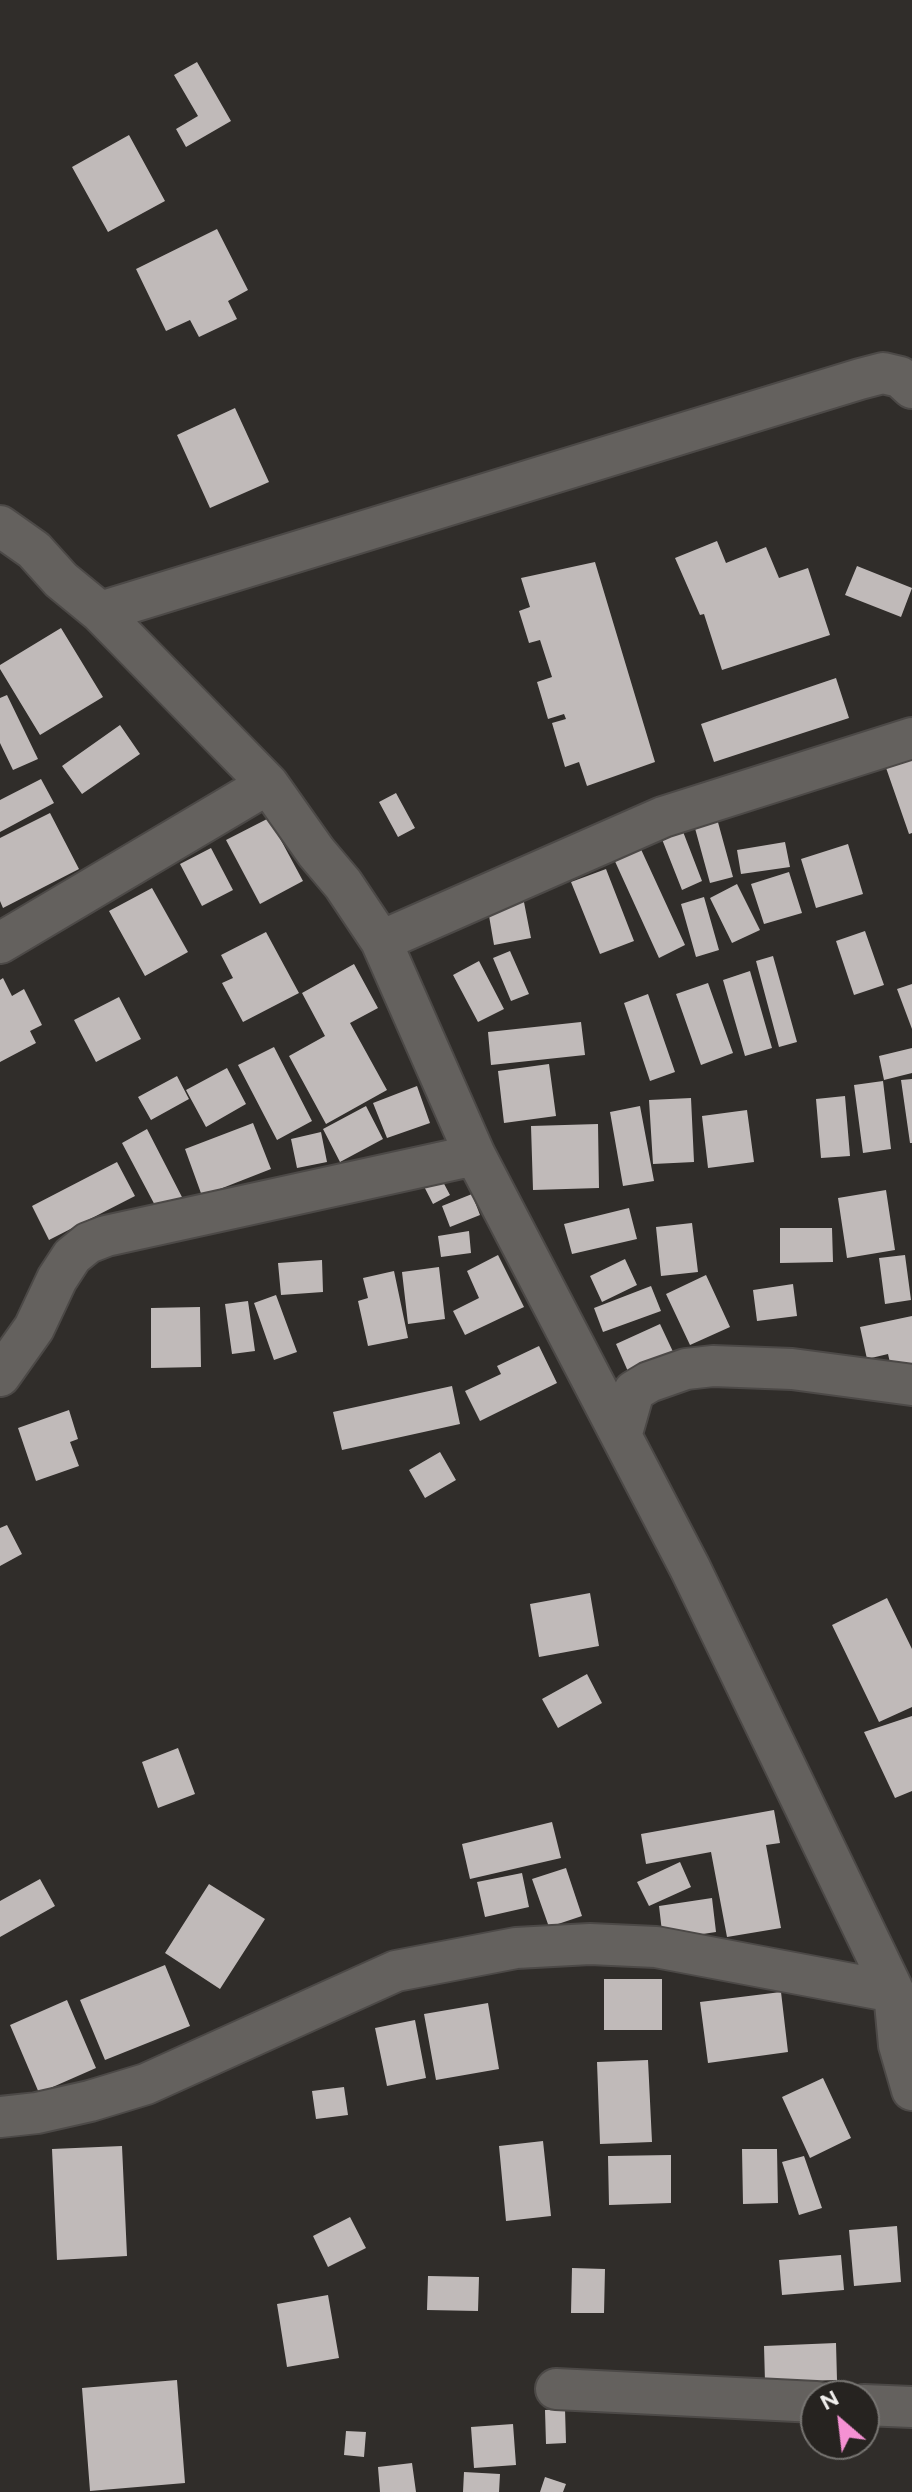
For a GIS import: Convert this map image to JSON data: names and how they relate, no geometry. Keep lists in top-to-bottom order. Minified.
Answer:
{"north":"top left"}
